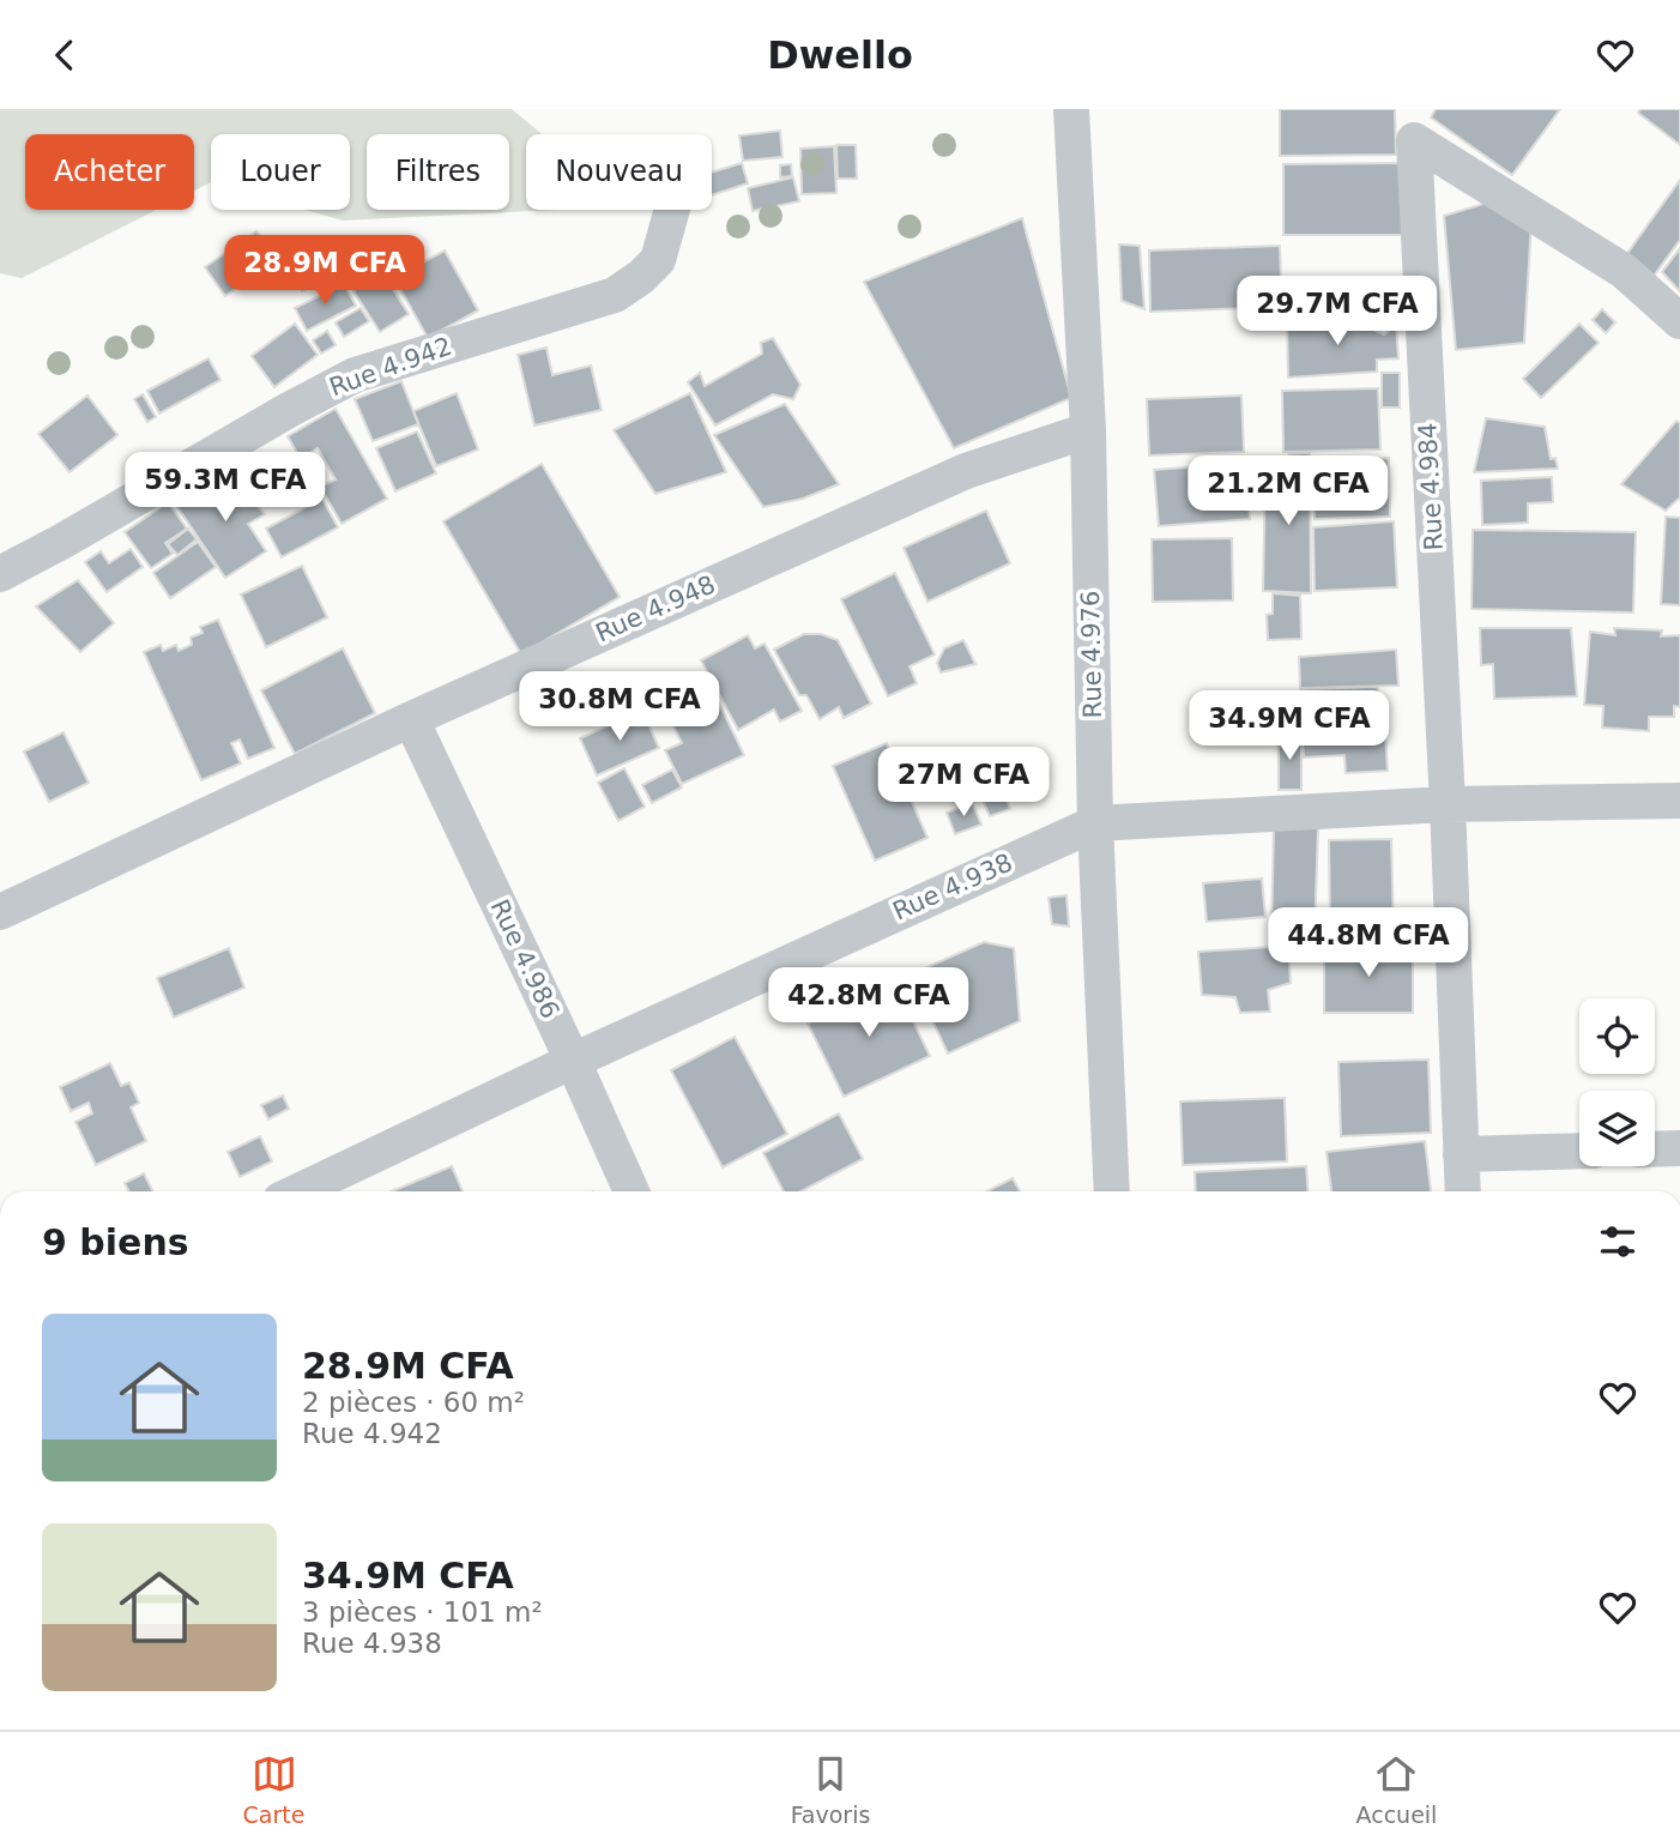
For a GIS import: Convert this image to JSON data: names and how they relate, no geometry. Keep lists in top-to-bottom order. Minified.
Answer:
{"streets":{"street":["Rue 4.942","Rue 4.984","Rue 4.948","Rue 4.976","Rue 4.938","Rue 4.986"]},"crossings":[["Rue 4.984","Rue 4.938"],["Rue 4.948","Rue 4.976"],["Rue 4.948","Rue 4.986"],["Rue 4.976","Rue 4.938"],["Rue 4.938","Rue 4.986"]],"page":{"header":"Dwello","chip":["Acheter","Louer","Filtres","Nouveau"],"price":["28.9M CFA","29.7M CFA","59.3M CFA","21.2M CFA","30.8M CFA","34.9M CFA","27M CFA","44.8M CFA","42.8M CFA"],"heading":"9 biens","list":[{"name":"28.9M CFA","note":"2 pièces · 60 m² · Rue 4.942"},{"name":"34.9M CFA","note":"3 pièces · 101 m² · Rue 4.938"}],"tabs":["Carte","Favoris","Accueil"]}}
